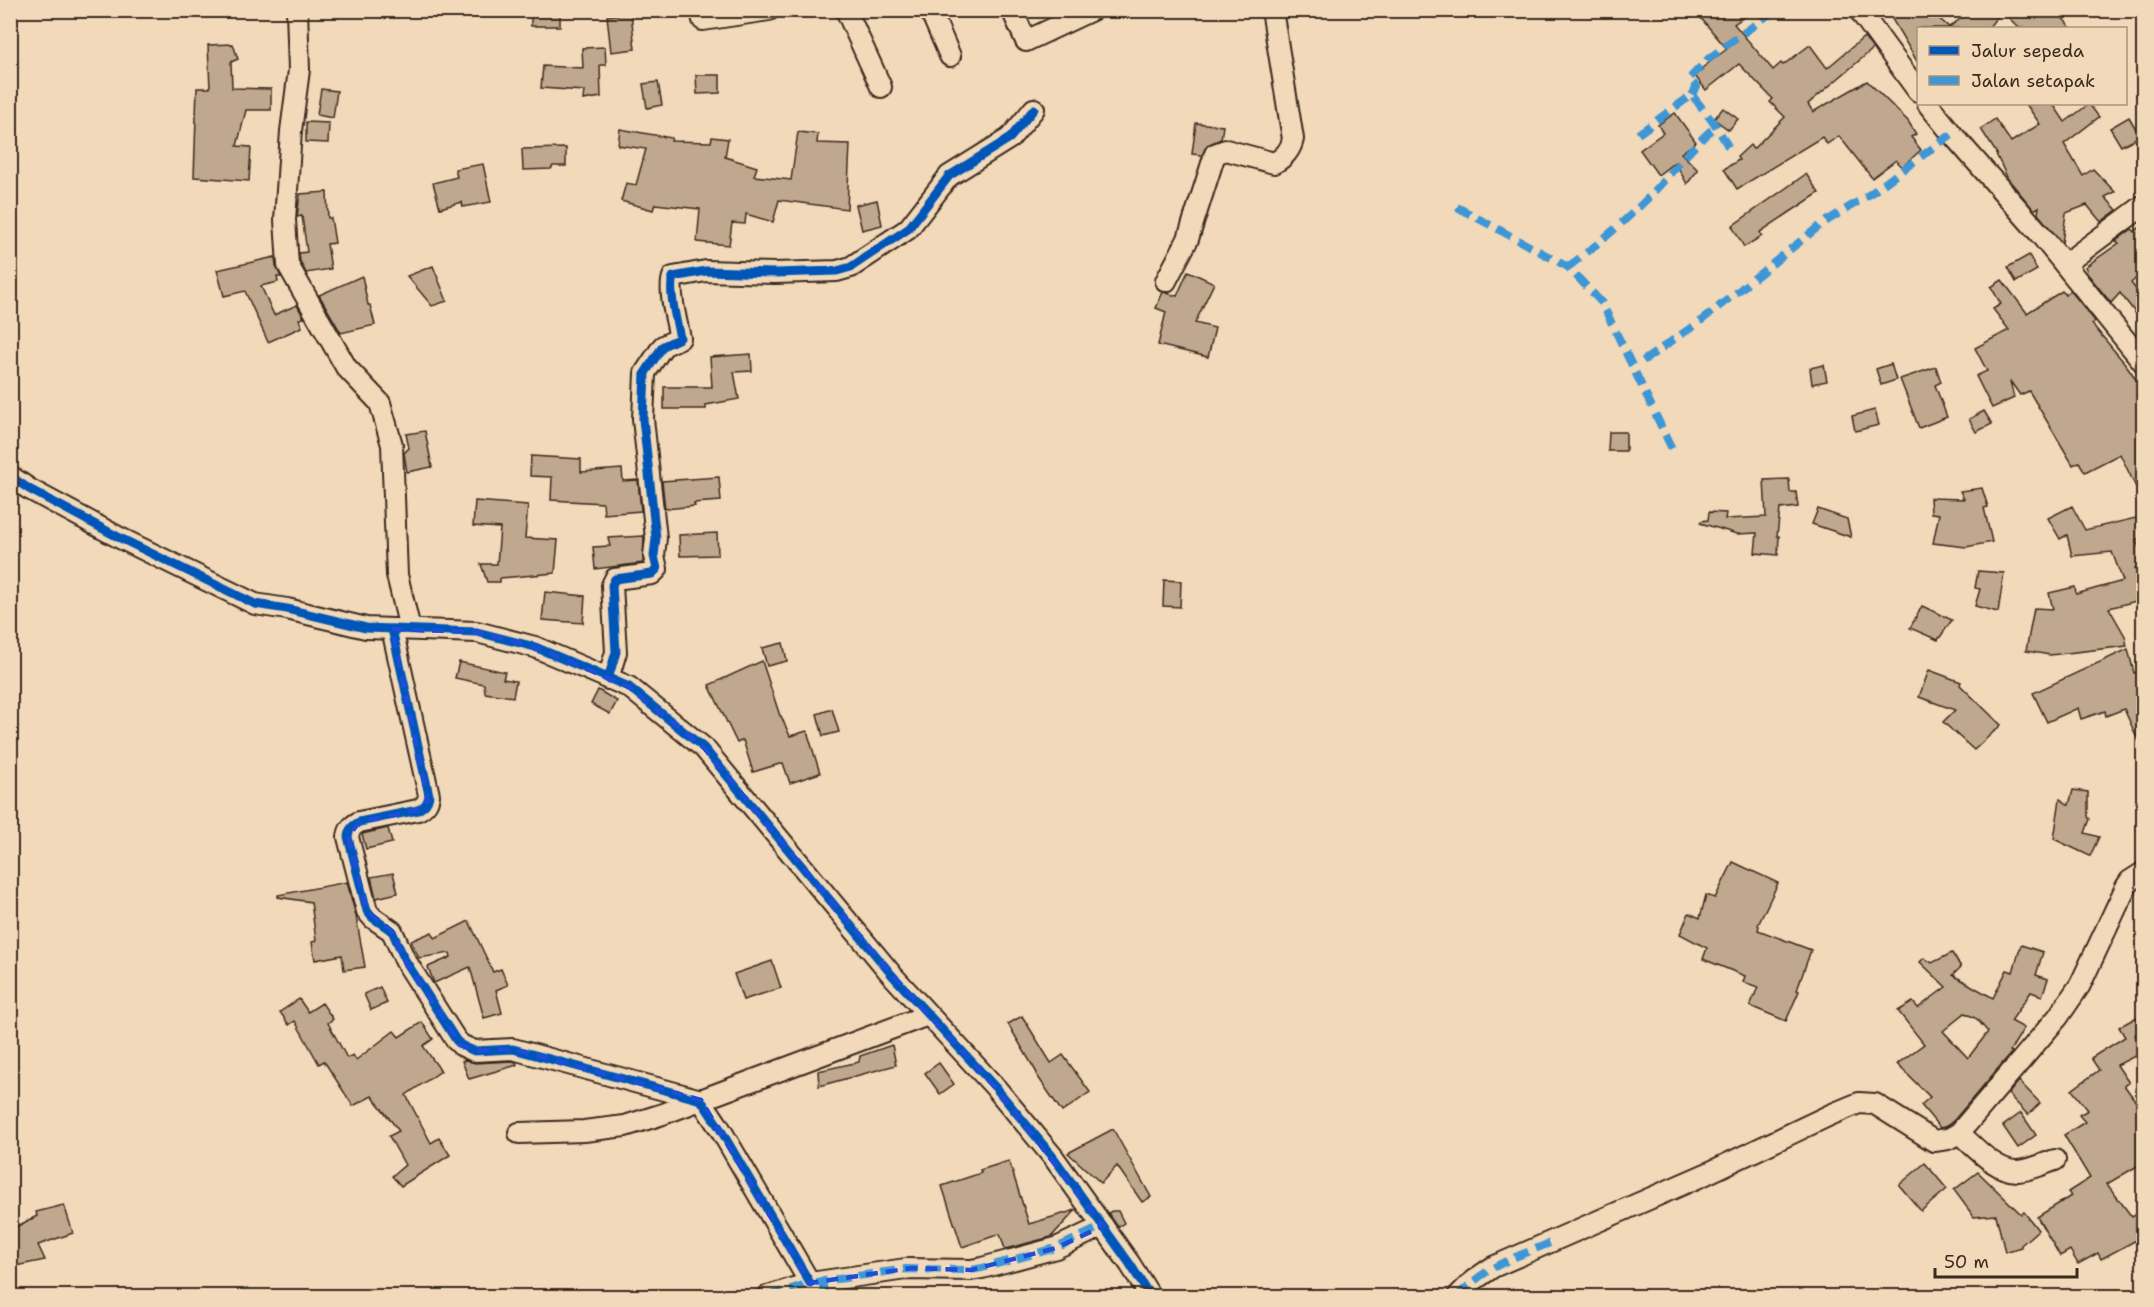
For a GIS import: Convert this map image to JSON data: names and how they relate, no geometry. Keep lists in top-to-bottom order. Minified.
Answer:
{"legend":["Jalur sepeda","Jalan setapak"],"scale_bar":"50 m"}
